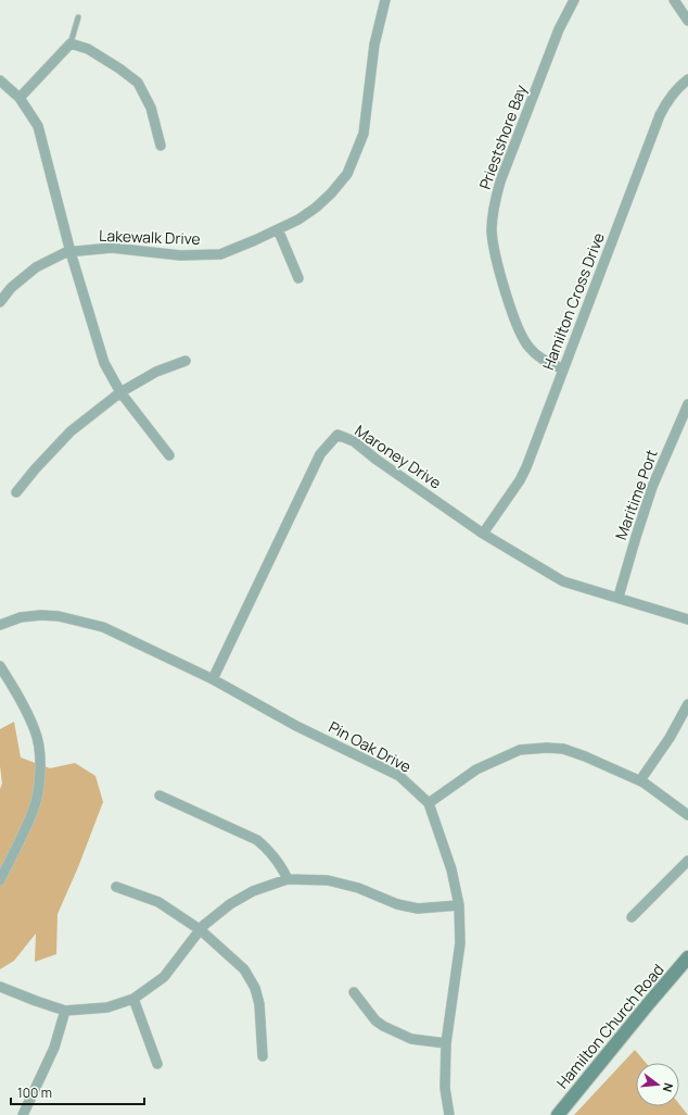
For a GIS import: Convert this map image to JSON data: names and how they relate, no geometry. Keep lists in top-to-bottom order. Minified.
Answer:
{"streets":{"street":["Priestshore Bay","Lakewalk Drive","Hamilton Cross Drive","Maroney Drive","Maritime Port","Pin Oak Drive","Hamilton Church Road"]},"crossings":[["Priestshore Bay","Hamilton Cross Drive"],["Hamilton Cross Drive","Maroney Drive"],["Maroney Drive","Maritime Port"],["Maroney Drive","Pin Oak Drive"]],"scale_bar":"100 m","north":"right"}
